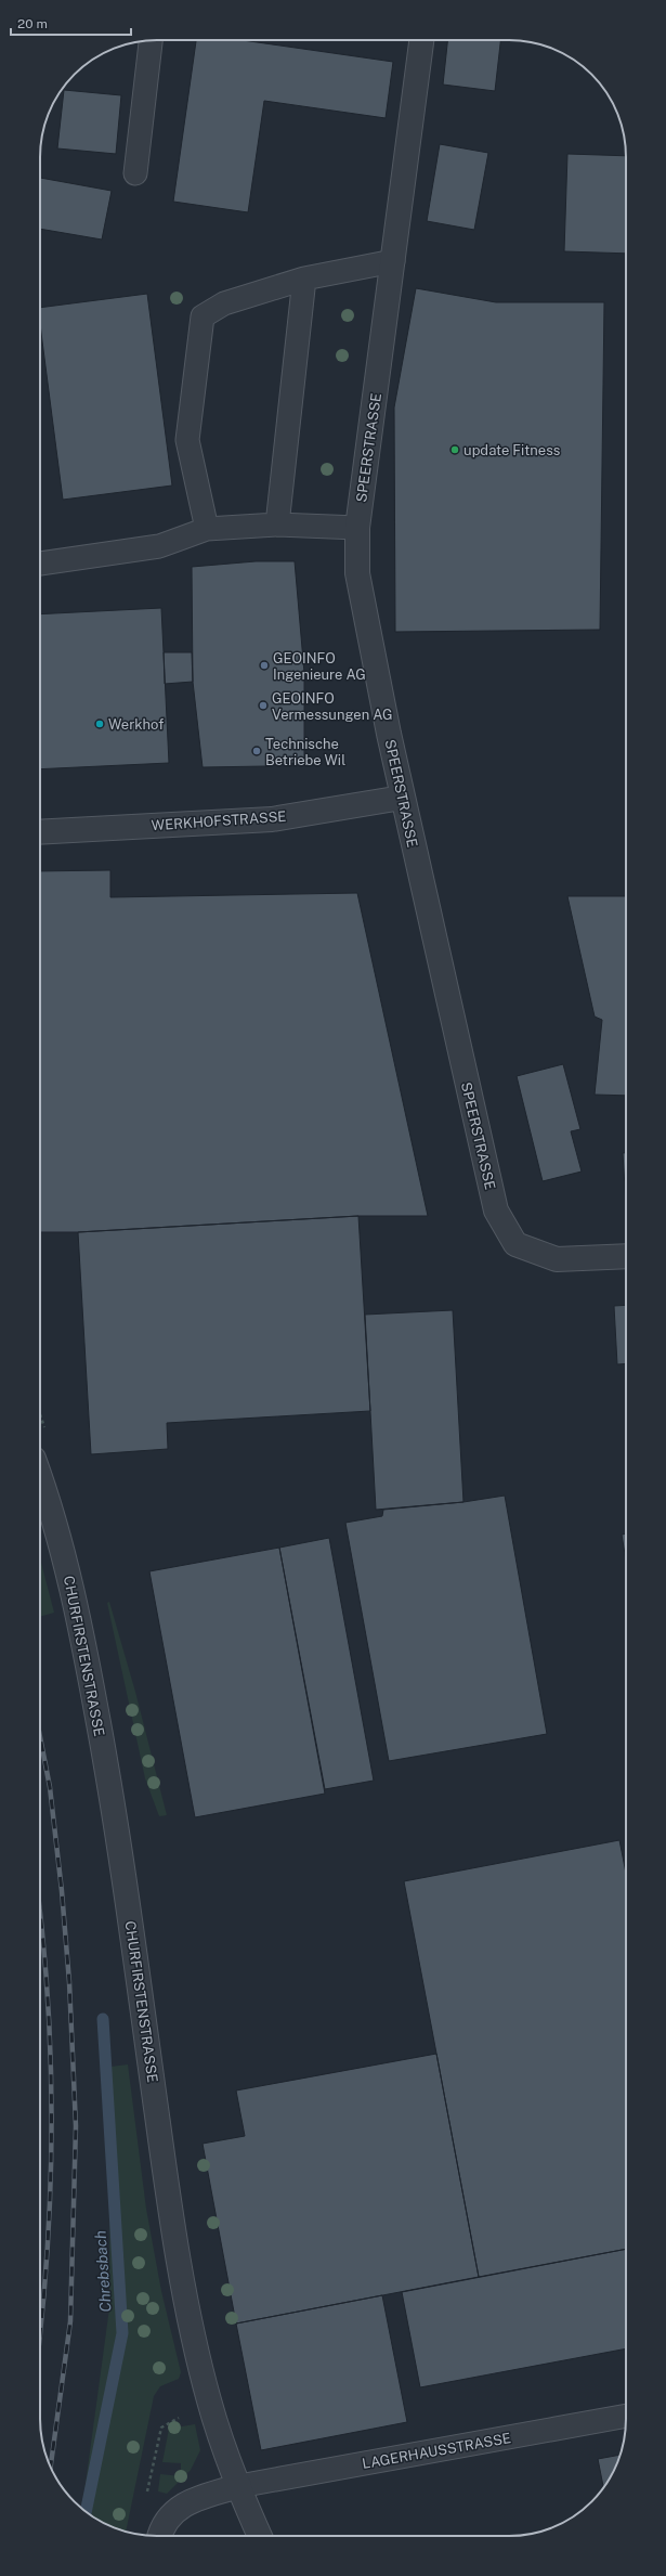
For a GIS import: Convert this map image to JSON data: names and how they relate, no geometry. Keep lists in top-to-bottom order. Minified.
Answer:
{"streets":{"street":["SPEERSTRASSE","WERKHOFSTRASSE","CHURFIRSTENSTRASSE"],"lane":["LAGERHAUSSTRASSE"]},"crossings":[["SPEERSTRASSE","WERKHOFSTRASSE"],["CHURFIRSTENSTRASSE","LAGERHAUSSTRASSE"]],"water":["Chrebsbach"],"places":["update Fitness","GEOINFO Ingenieure AG","GEOINFO Vermessungen AG","Werkhof","Technische Betriebe Wil"],"scale_bar":"20 m"}
